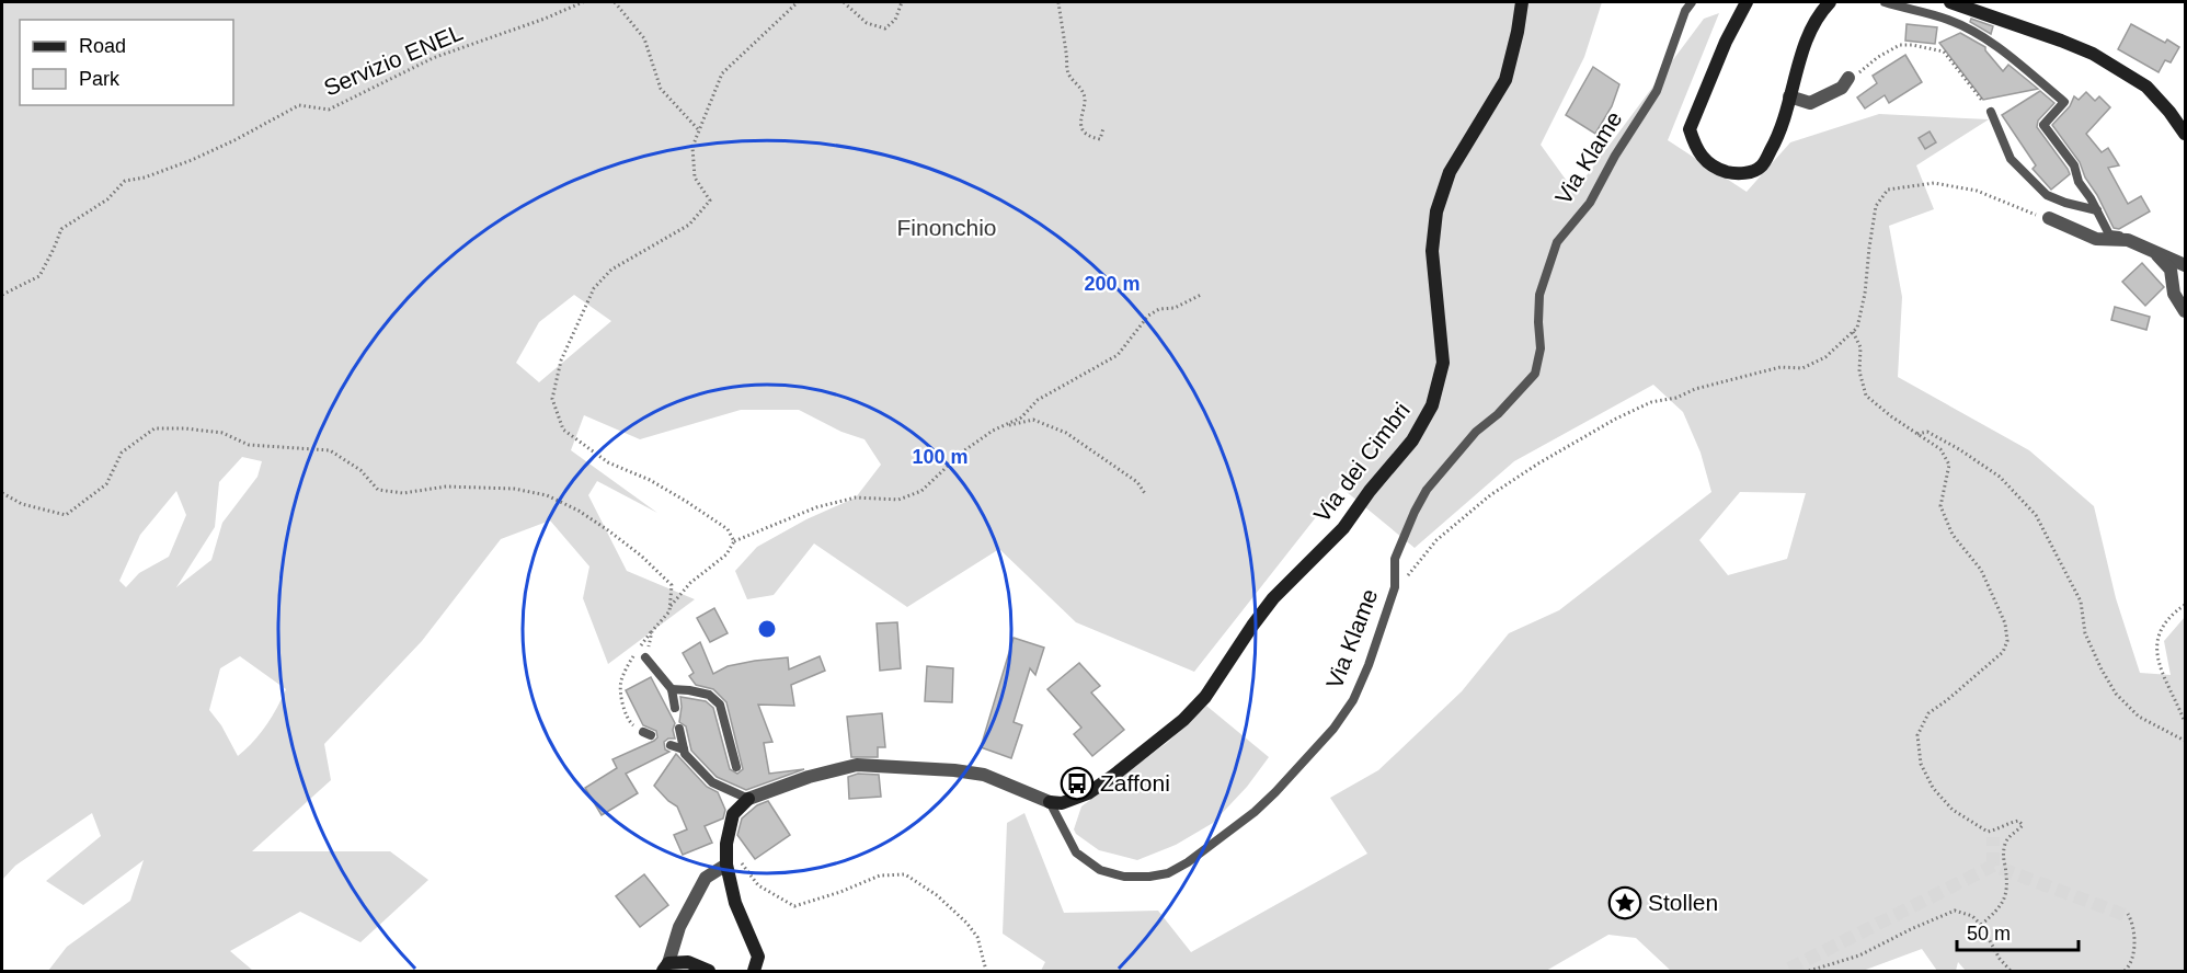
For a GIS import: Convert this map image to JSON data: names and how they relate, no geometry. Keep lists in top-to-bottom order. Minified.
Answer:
{"streets":{"street":["Via dei Cimbri"],"lane":["Via Klame"],"path":["Servizio ENEL"]},"crossings":[["Via Klame","Via dei Cimbri"]],"parks":["Finonchio"],"places":{"bus stop":["Zaffoni"],"place":["Stollen"]},"legend":["Road","Park"],"scale_bar":"50 m","rings":["200 m","100 m"]}
